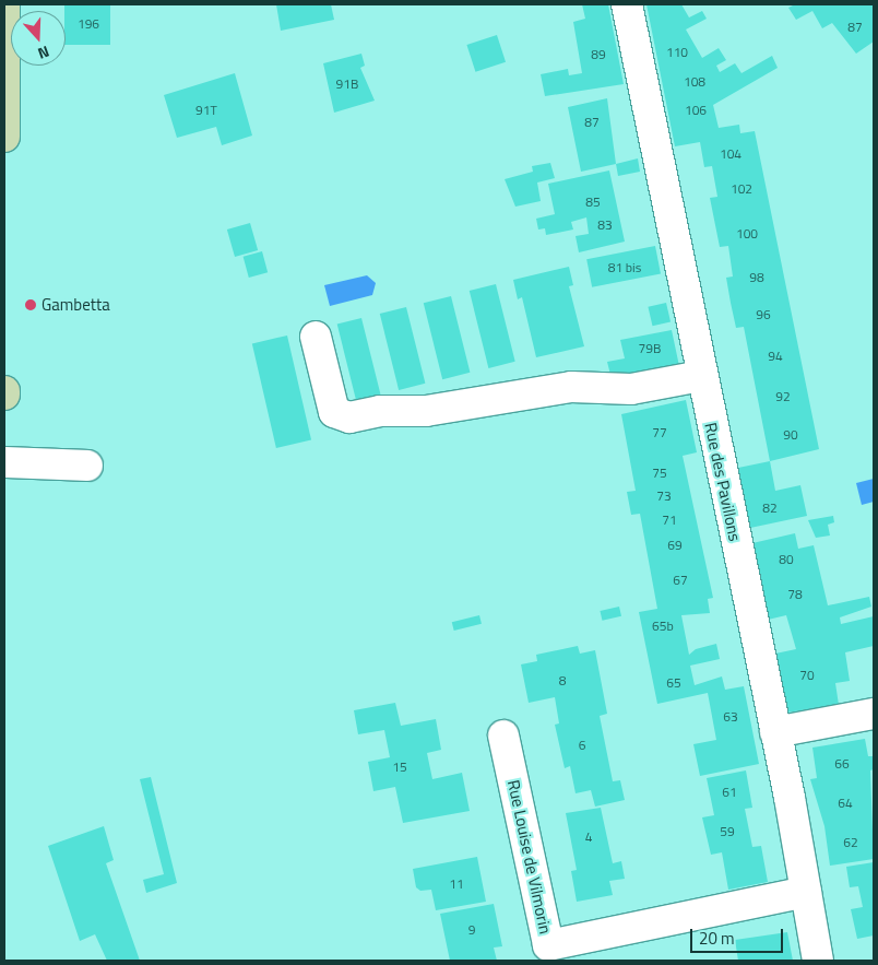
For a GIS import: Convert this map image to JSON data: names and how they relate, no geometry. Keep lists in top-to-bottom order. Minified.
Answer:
{"streets":{"street":["Rue des Pavillons","Rue Louise de Vilmorin"]},"crossings":[["Rue des Pavillons","Rue Louise de Vilmorin"]],"places":["Gambetta"],"house_numbers":["196","87","110","89","108","91B","91T","106","87","104","102","85","83","100","81 bis","98","96","79B","94","92","77","90","75","73","82","71","69","80","67","78","65b","70","8","65","63","6","66","15","61","64","59","4","62","11","9"],"scale_bar":"20 m","north":"bottom"}
